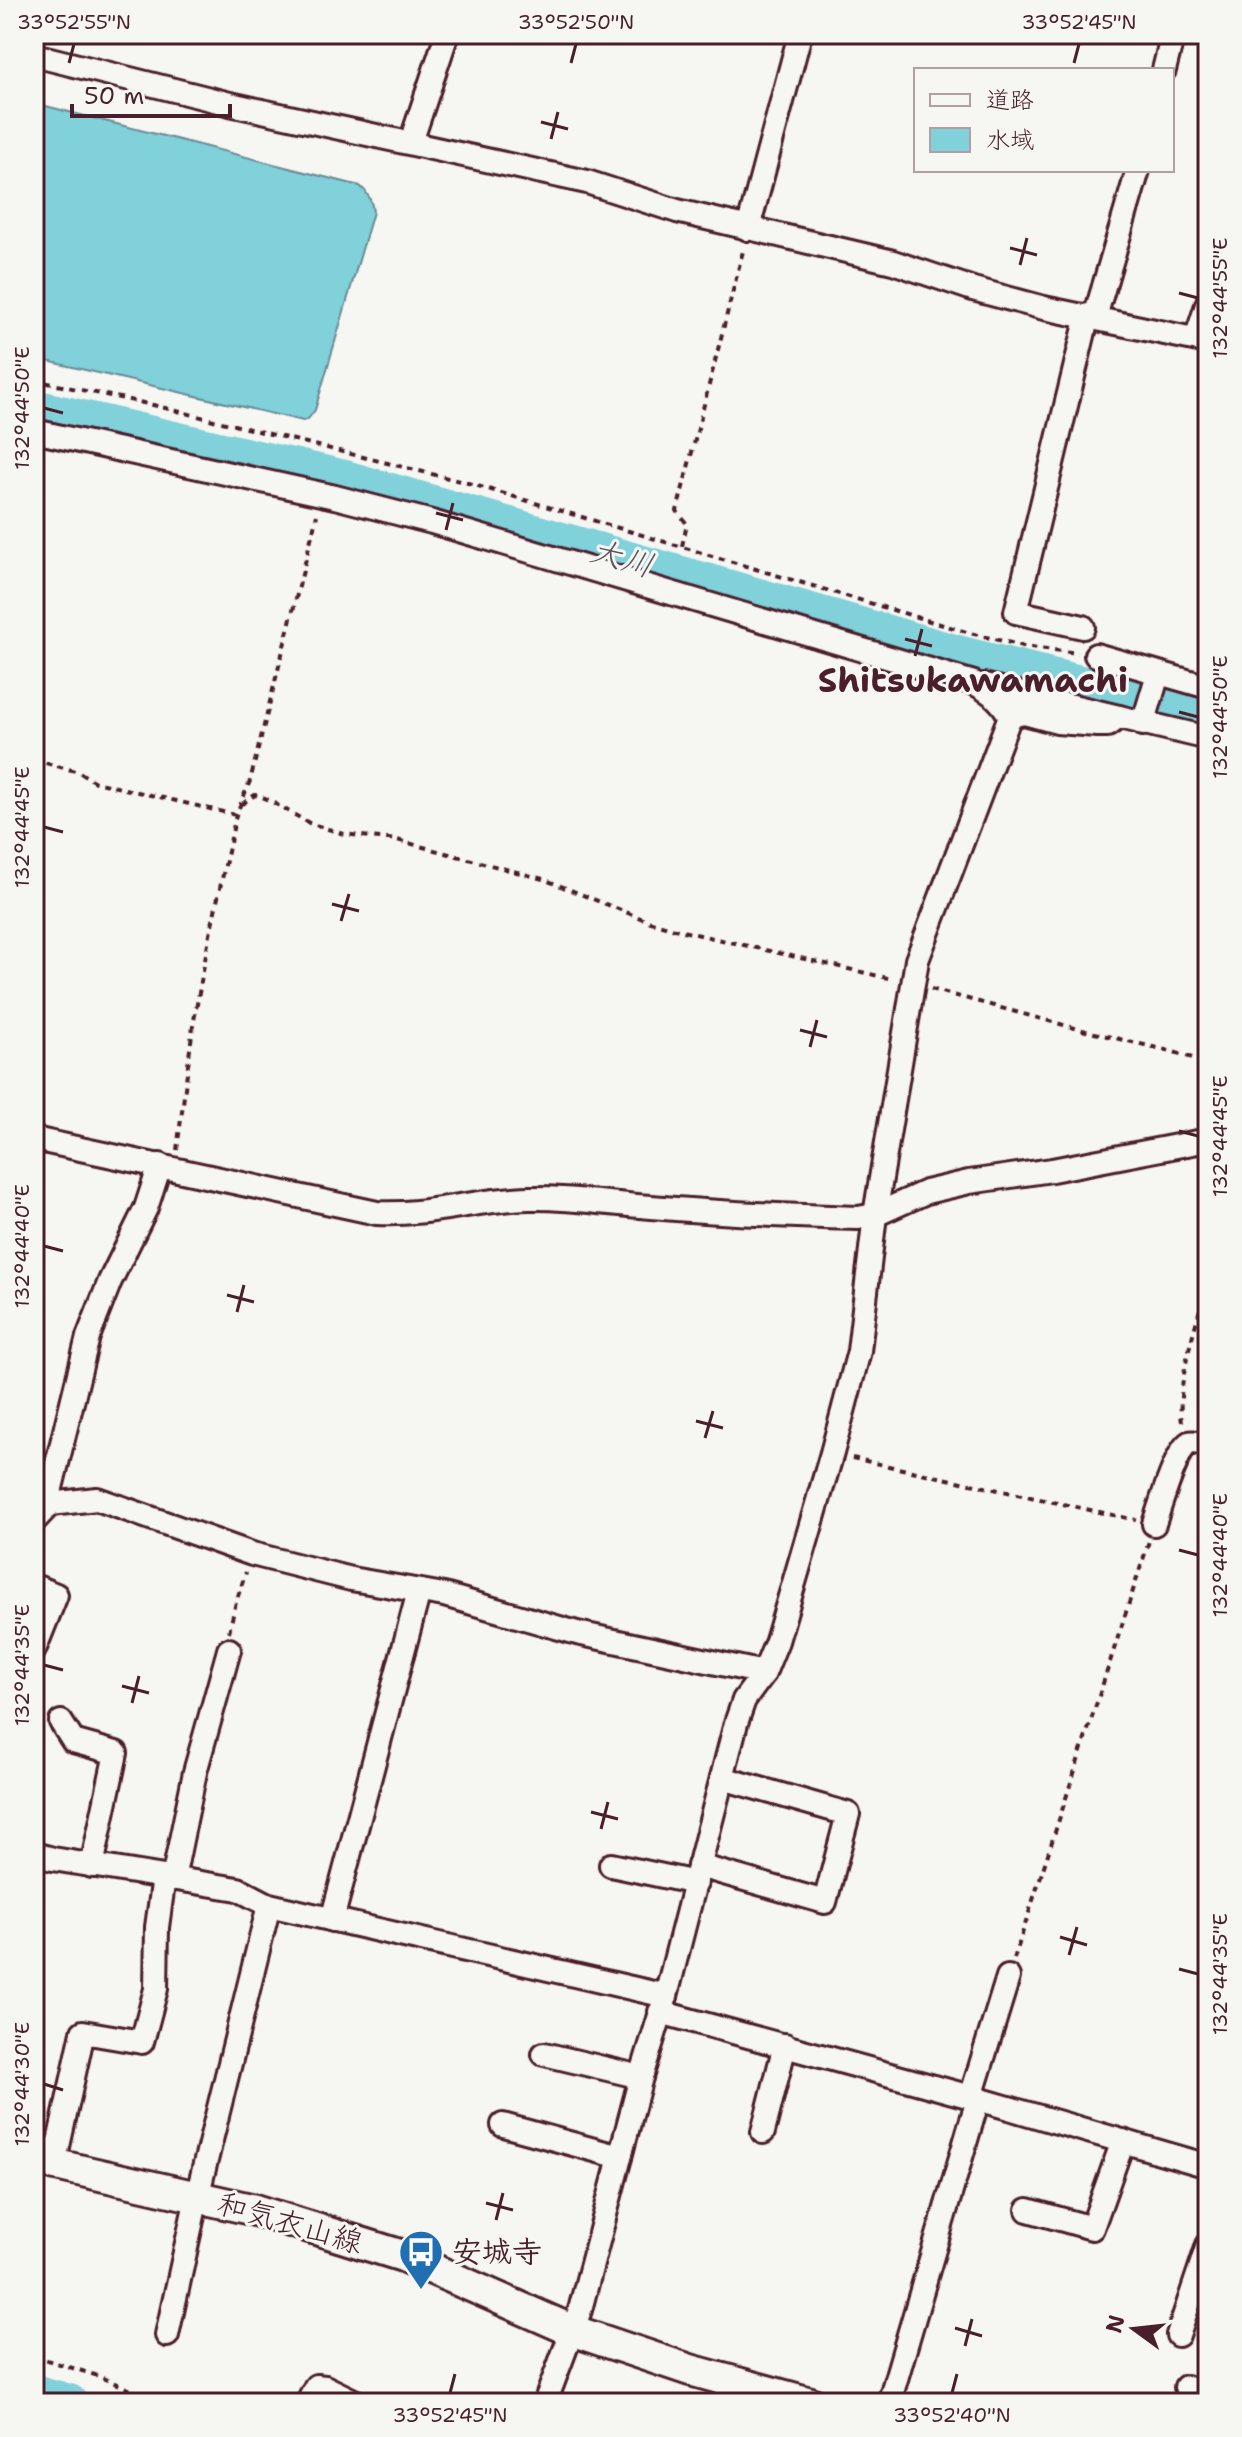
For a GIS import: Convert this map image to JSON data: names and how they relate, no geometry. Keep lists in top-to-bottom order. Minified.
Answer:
{"streets":{"main road":["和気衣山線"]},"districts":["Shitsukawamachi"],"water":["大川"],"places":{"bus stop":["安城寺"]},"legend":["道路","水域"],"scale_bar":"50 m","north":"left","coordinates":["33°52'55\"N","33°52'50\"N","33°52'45\"N","132°44'55\"E","132°44'50\"E","132°44'45\"E","132°44'40\"E","132°44'35\"E","132°44'30\"E","33°52'40\"N"]}
